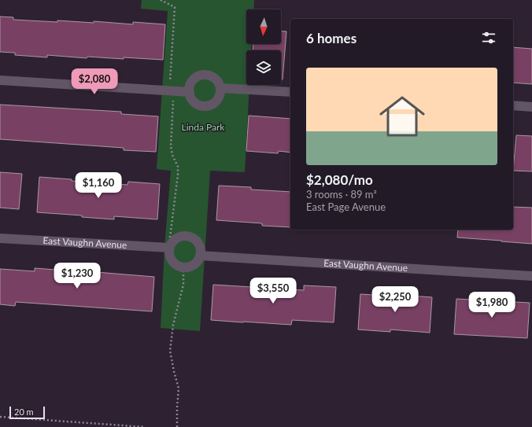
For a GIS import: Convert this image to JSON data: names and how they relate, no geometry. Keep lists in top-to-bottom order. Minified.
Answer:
{"streets":{"street":["East Vaughn Avenue"]},"parks":["Linda Park"],"scale_bar":"20 m","north":"bottom","page":{"heading":"6 homes","list":[{"name":"$2,080/mo","note":"3 rooms · 89 m² · East Page Avenue"}],"price":["$2,080","$1,160","$1,230","$3,550","$2,250","$1,980"],"scale":"20 m"}}
